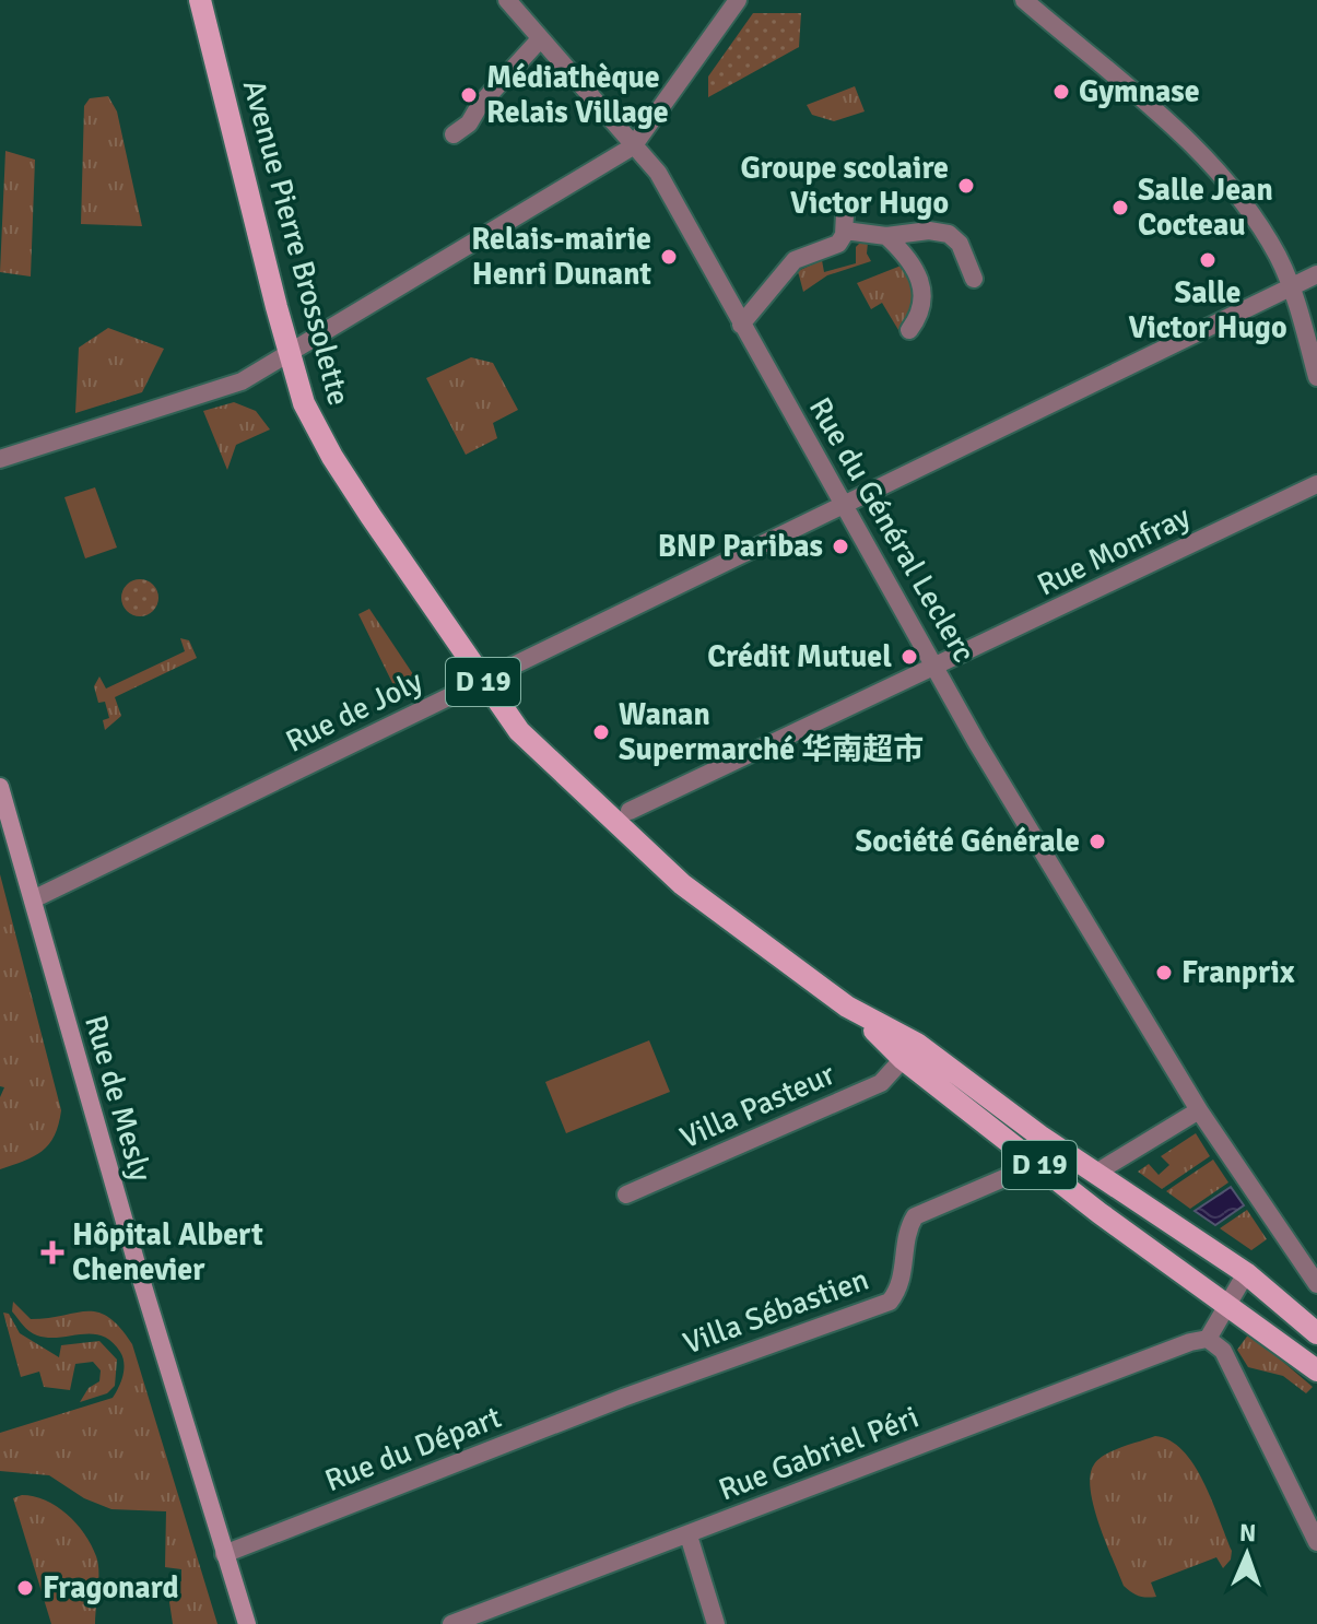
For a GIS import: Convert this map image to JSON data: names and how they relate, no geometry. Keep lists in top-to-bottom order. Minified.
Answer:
{"streets":{"main road":["Avenue Pierre Brossolette","D 19"],"street":["Rue du Général Leclerc","Rue Monfray","Rue de Joly","Rue de Mesly","Villa Pasteur","Villa Sébastien","Rue du Départ","Rue Gabriel Péri"]},"crossings":[["Avenue Pierre Brossolette","D 19"],["Avenue Pierre Brossolette","Rue de Joly"],["Avenue Pierre Brossolette","Villa Pasteur"],["Avenue Pierre Brossolette","Villa Sébastien"],["Rue du Général Leclerc","Rue Monfray"],["Rue du Général Leclerc","Rue de Joly"],["Rue de Joly","Rue de Mesly"],["Rue de Mesly","Rue du Départ"],["Villa Sébastien","Rue du Départ"]],"places":{"other":["Gymnase","Médiathèque Relais Village","Groupe scolaire Victor Hugo","Salle Jean Cocteau","Relais-mairie Henri Dunant","Salle Victor Hugo","BNP Paribas","Crédit Mutuel","Wanan Supermarché 华南超市","Société Générale","Franprix","Fragonard"],"health":["Hôpital Albert Chenevier"]},"north":"top"}
